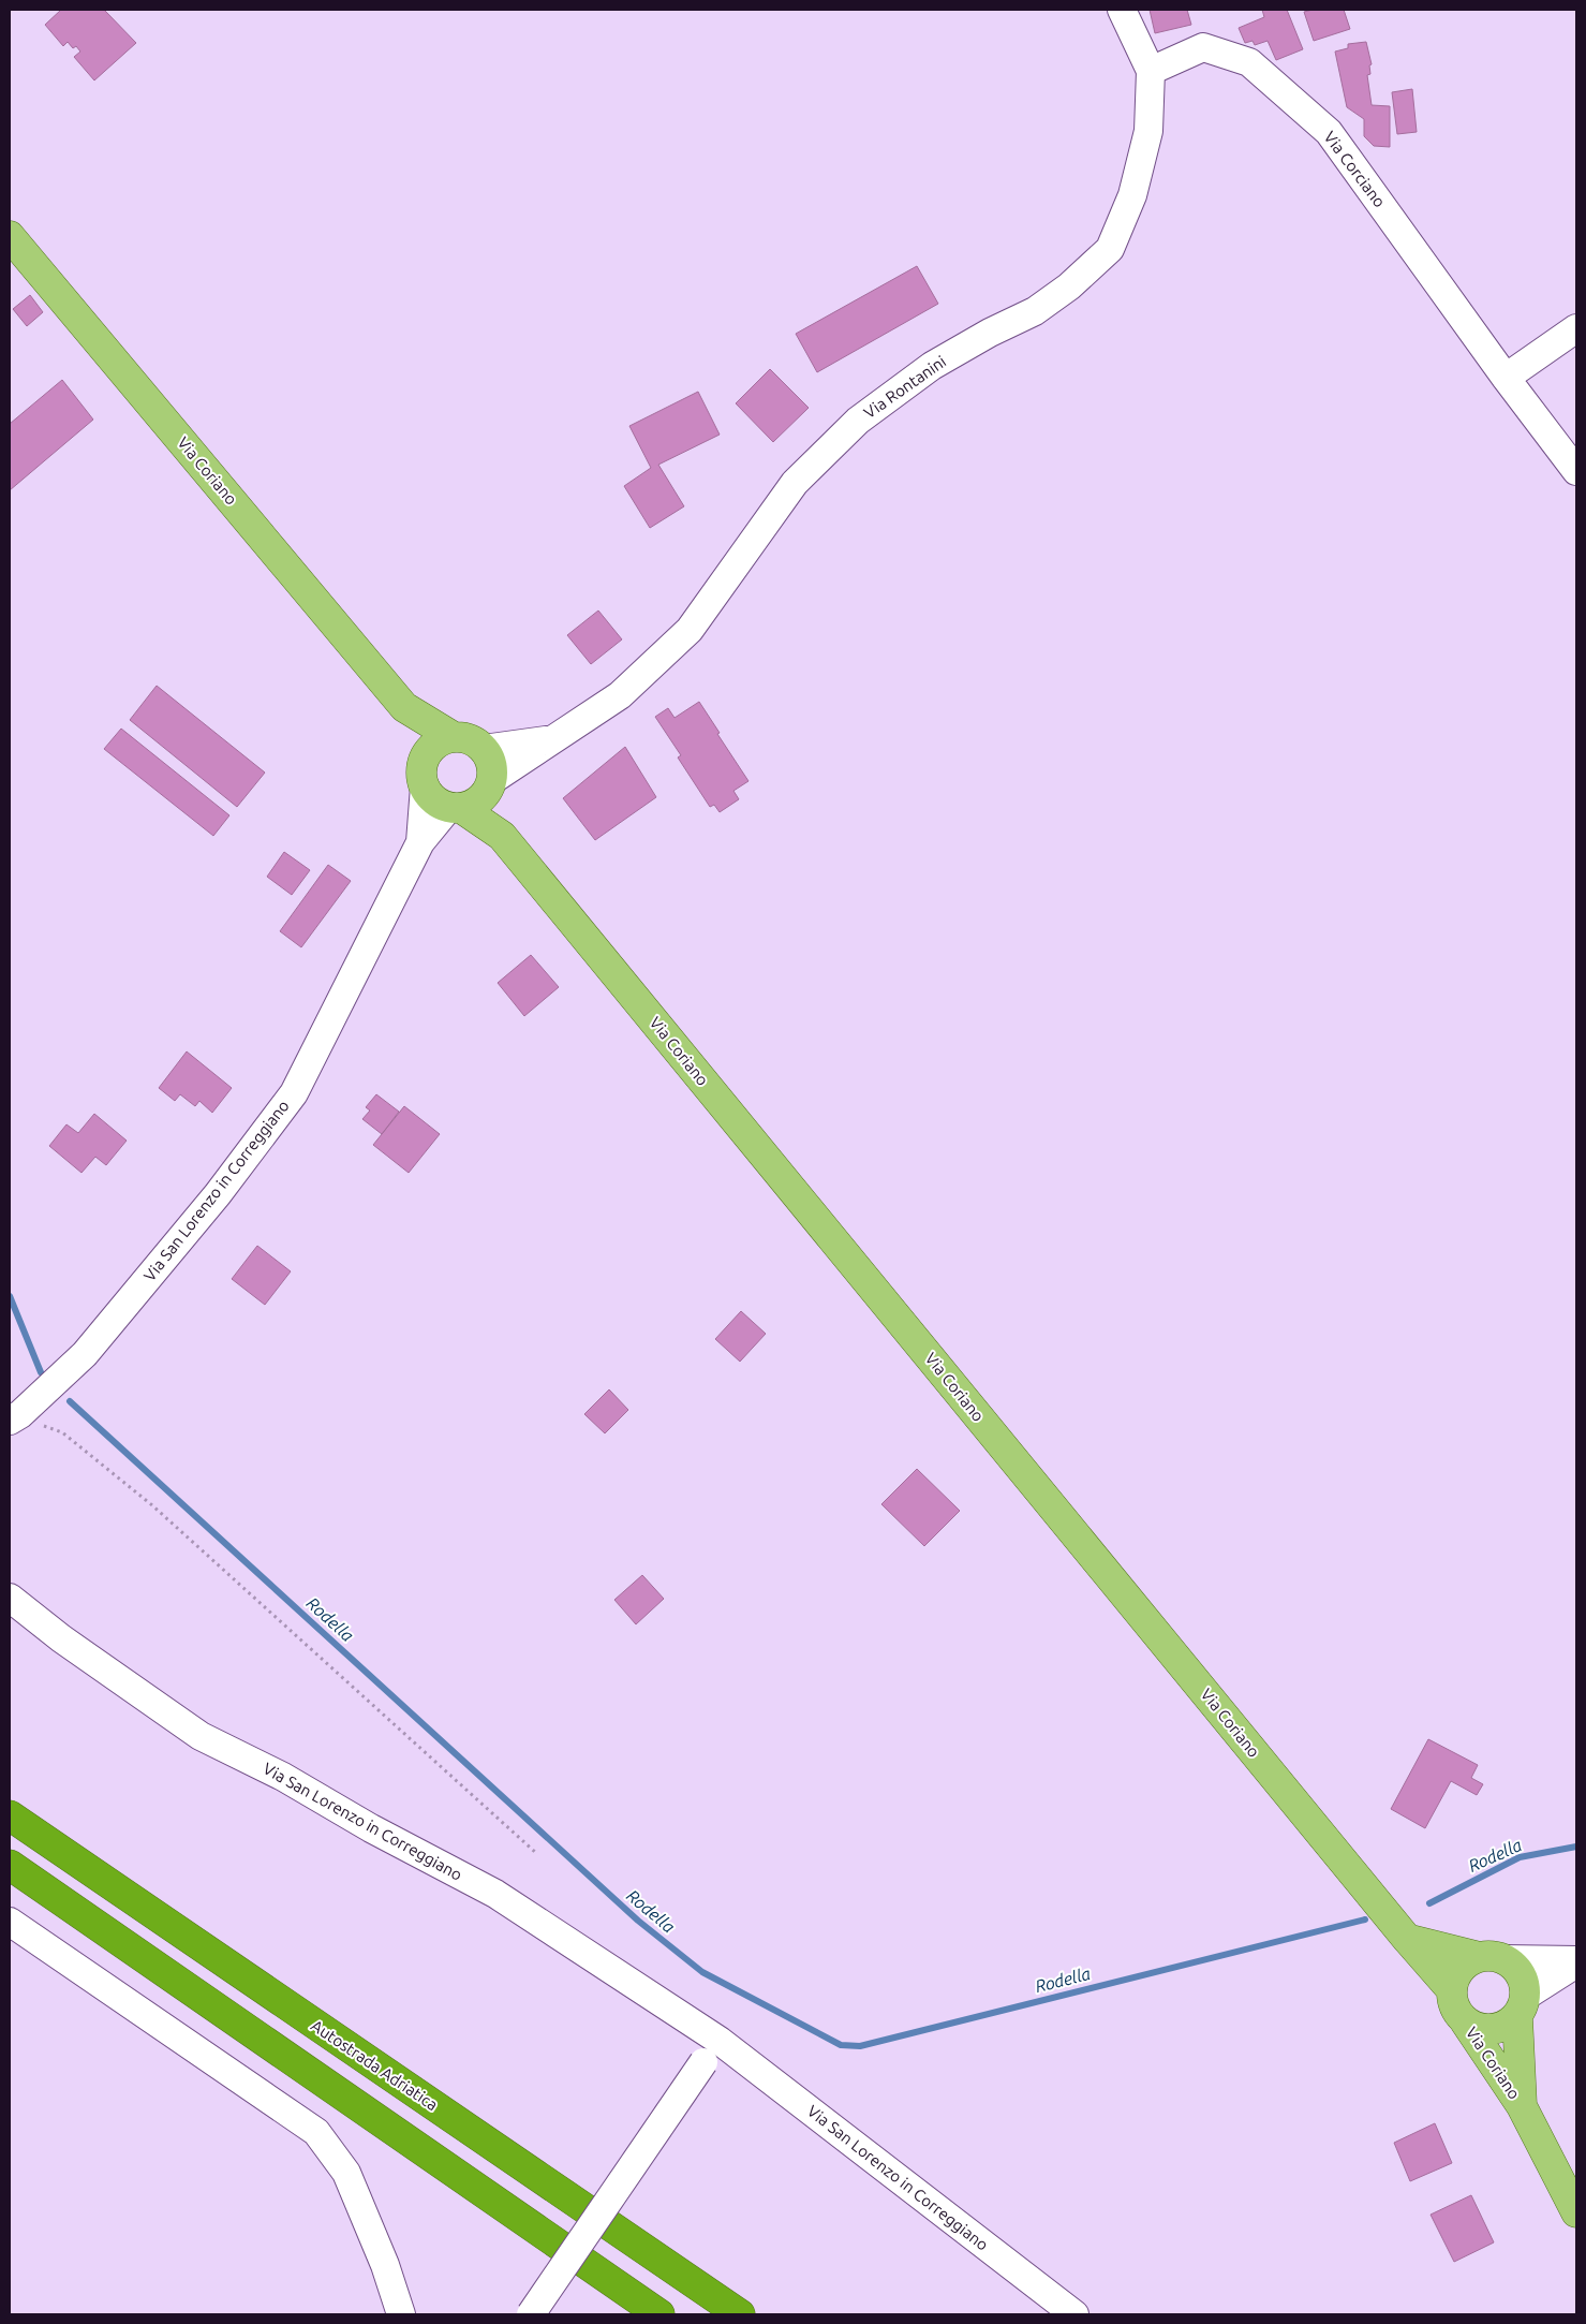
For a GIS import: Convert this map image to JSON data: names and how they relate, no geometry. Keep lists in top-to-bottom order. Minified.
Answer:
{"streets":{"highway":["Autostrada Adriatica"],"main road":["Via Coriano"],"street":["Via Corciano","Via Rontanini","Via San Lorenzo in Correggiano"]},"crossings":[["Via Corciano","Via Rontanini"],["Via Rontanini","Via Coriano"],["Via Rontanini","Via San Lorenzo in Correggiano"],["Via Coriano","Via San Lorenzo in Correggiano"]],"water":["Rodella"]}
